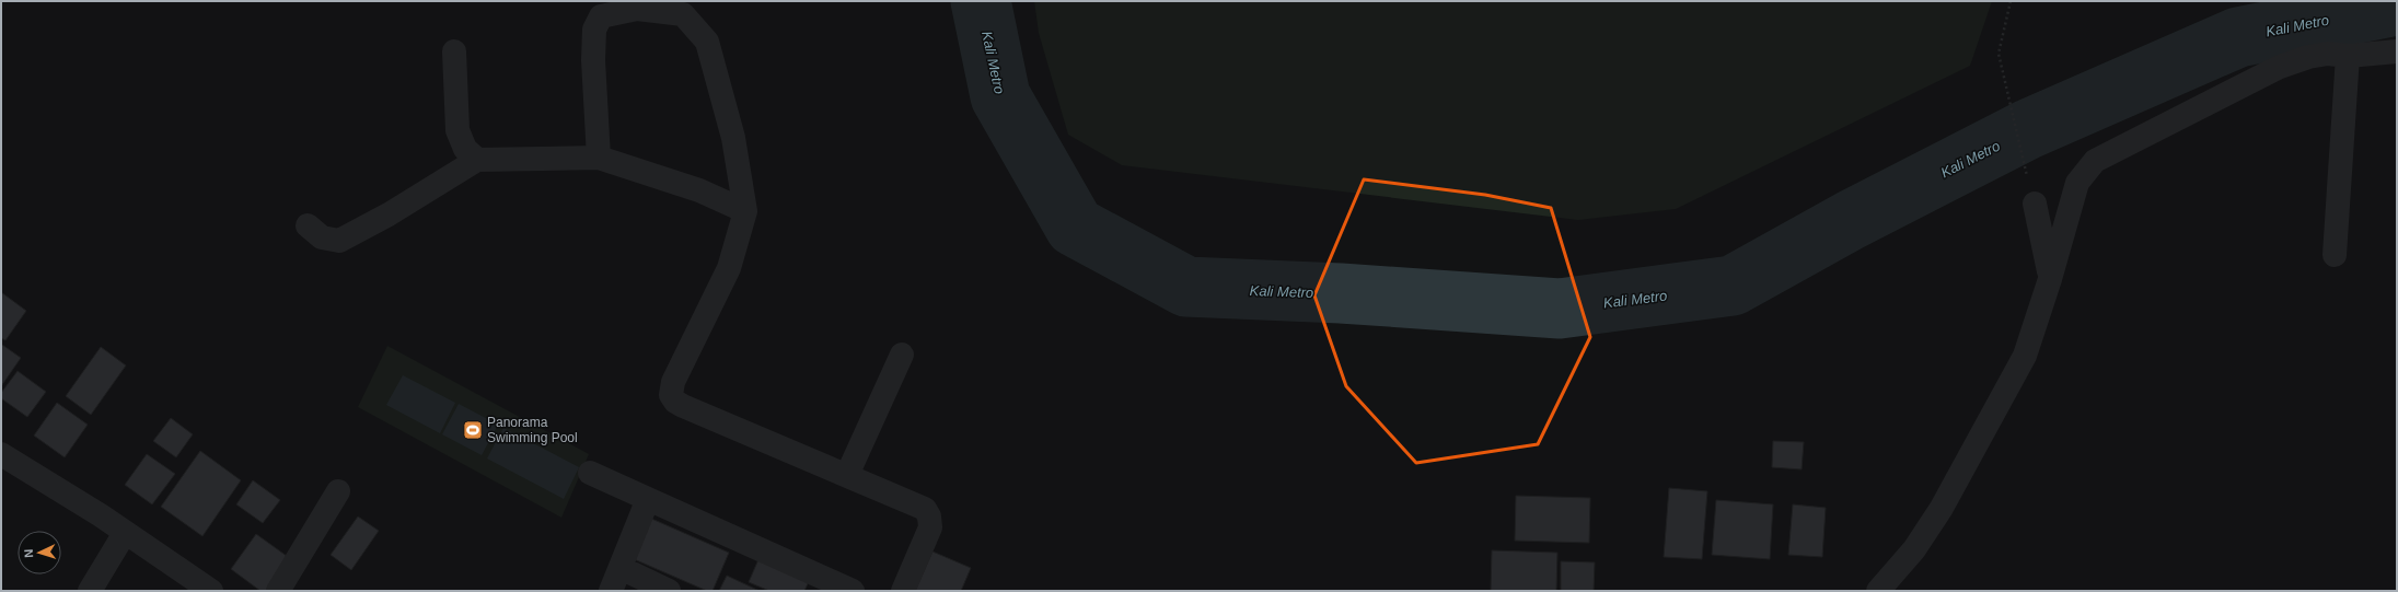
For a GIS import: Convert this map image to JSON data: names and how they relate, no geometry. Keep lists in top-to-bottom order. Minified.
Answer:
{"water":["Kali Metro"],"places":{"sports":["Panorama Swimming Pool"]},"north":"left"}
